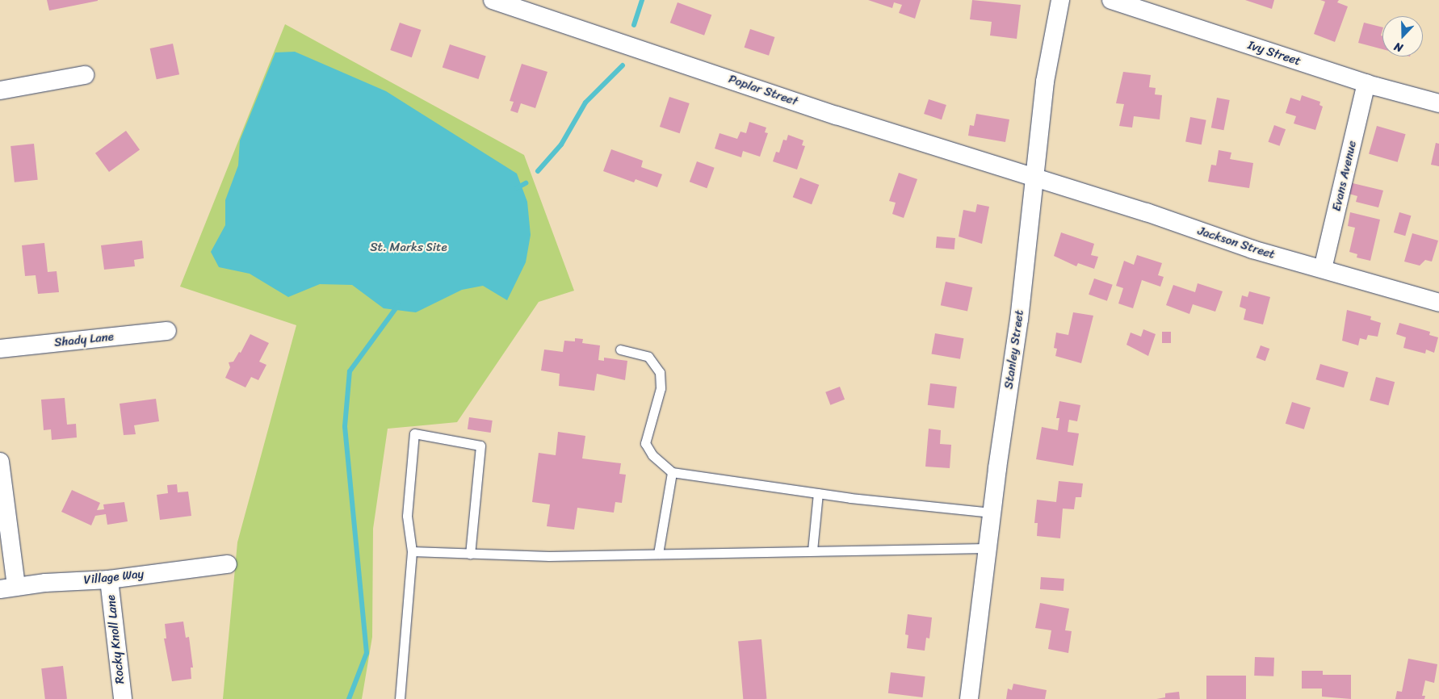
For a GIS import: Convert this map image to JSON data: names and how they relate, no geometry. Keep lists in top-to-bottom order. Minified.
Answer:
{"streets":{"street":["Ivy Street","Poplar Street","Evans Avenue","Jackson Street","Shady Lane","Stanley Street","Village Way","Rocky Knoll Lane"]},"crossings":[["Ivy Street","Evans Avenue"],["Poplar Street","Jackson Street"],["Poplar Street","Stanley Street"],["Evans Avenue","Jackson Street"],["Jackson Street","Stanley Street"],["Village Way","Rocky Knoll Lane"]],"parks":["St. Marks Site"],"north":"bottom"}
